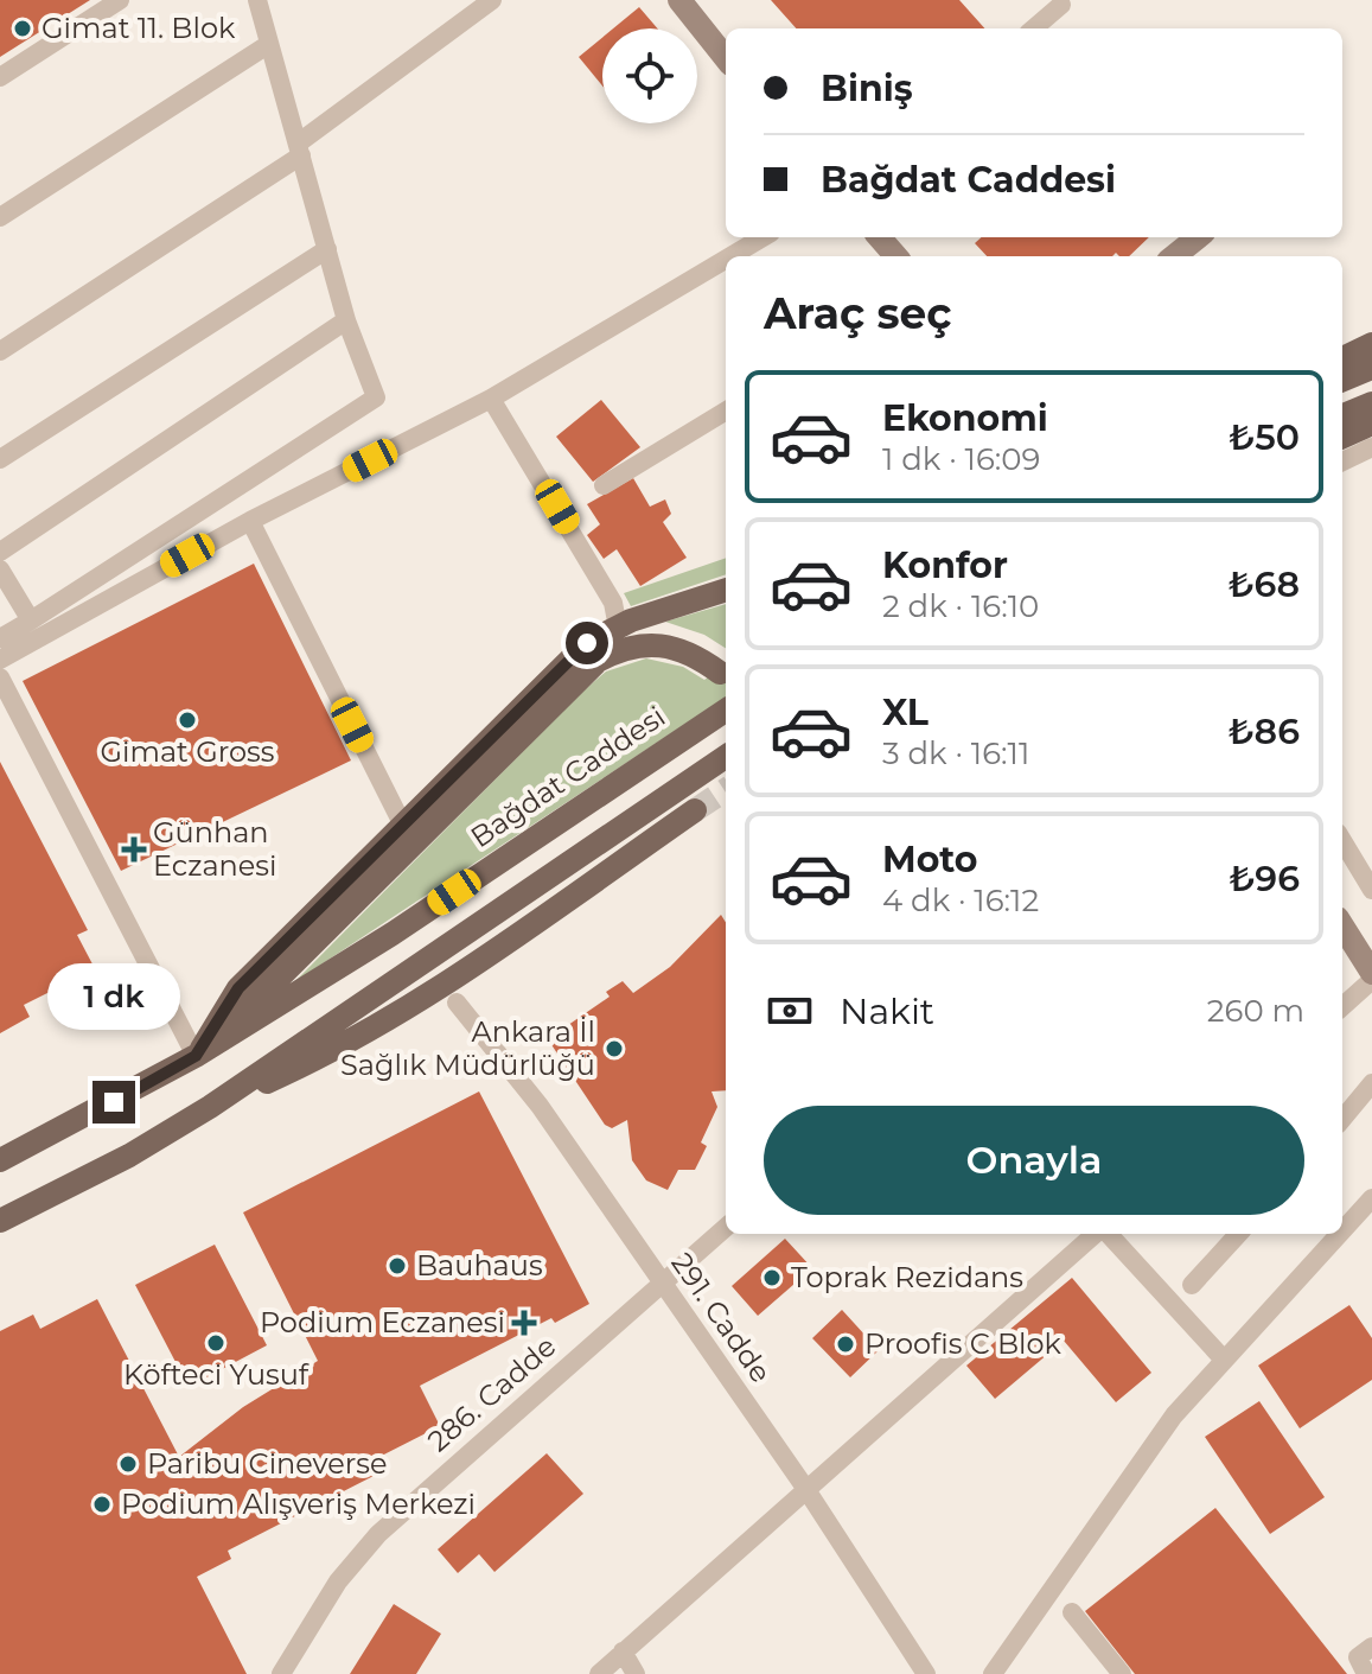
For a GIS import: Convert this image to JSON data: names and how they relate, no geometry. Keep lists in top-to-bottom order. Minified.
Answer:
{"streets":{"main road":["Bağdat Caddesi"],"street":["291. Cadde","286. Cadde"]},"crossings":[["291. Cadde","286. Cadde"]],"places":{"other":["Gimat 11. Blok","Gimat Gross","Ankara İl Sağlık Müdürlüğü","Bauhaus","Toprak Rezidans","Köfteci Yusuf","Proofis C Blok","Paribu Cineverse","Podium Alışveriş Merkezi"],"health":["Günhan Eczanesi","Podium Eczanesi"]},"page":{"banner":["Biniş","Bağdat Caddesi"],"heading":"Araç seç","list":[{"name":"Ekonomi","note":"1 dk · 16:09","value":"₺50"},{"name":"Konfor","note":"2 dk · 16:10","value":"₺68"},{"name":"XL","note":"3 dk · 16:11","value":"₺86"},{"name":"Moto","note":"4 dk · 16:12","value":"₺96"}],"pay":["Nakit","260 m"],"bubble":"1 dk","buttons":"Onayla"}}
